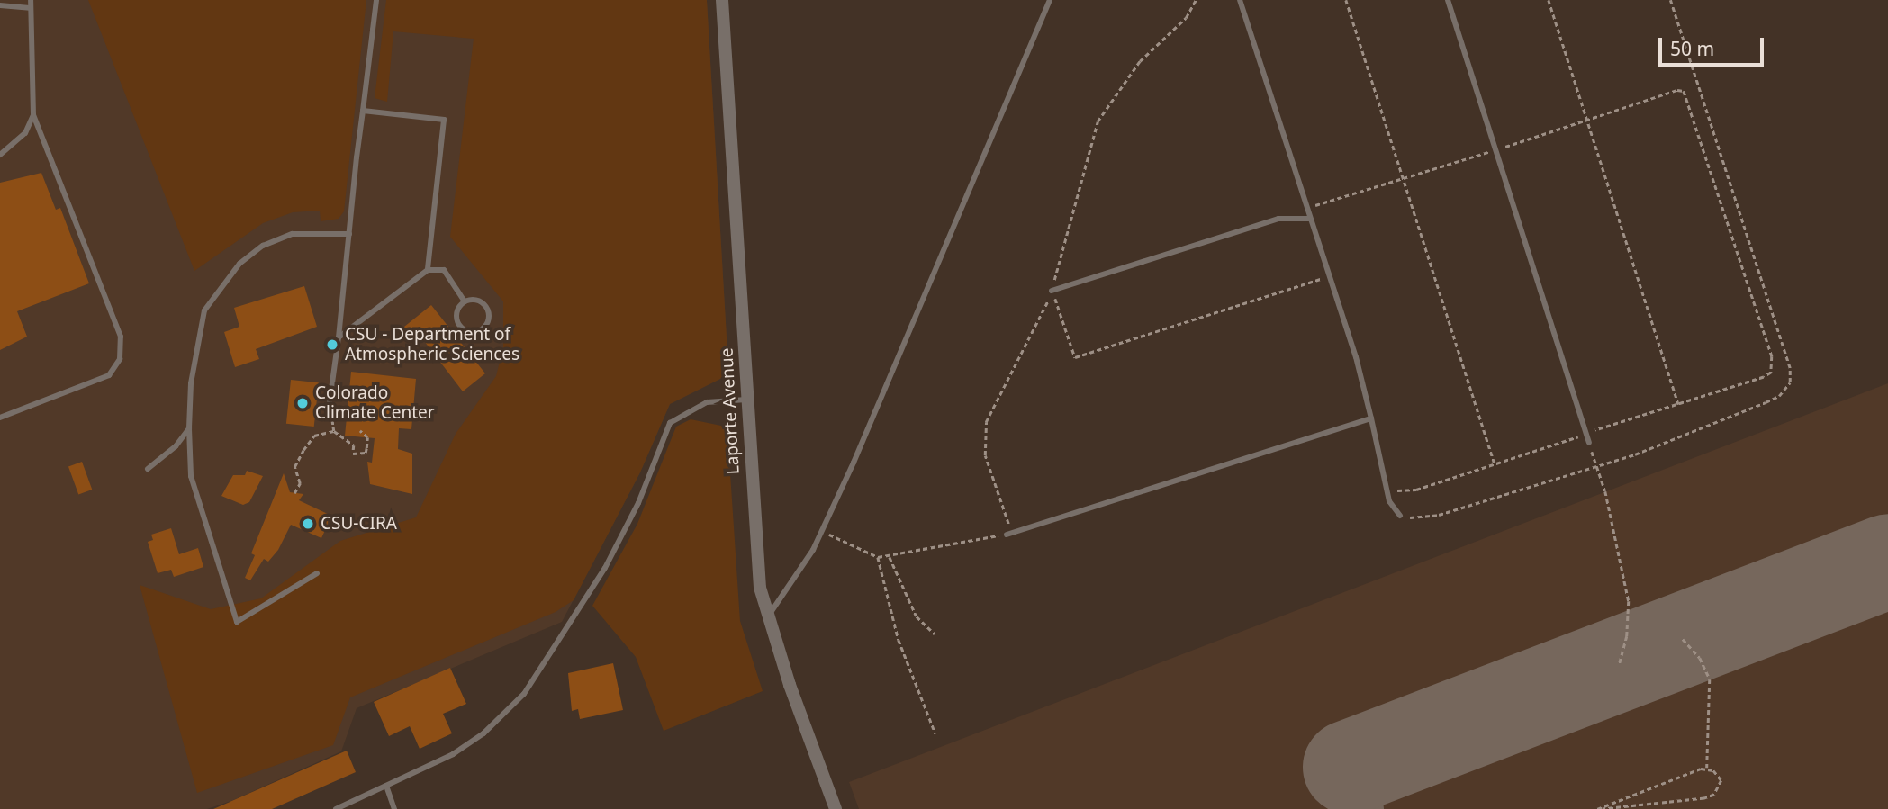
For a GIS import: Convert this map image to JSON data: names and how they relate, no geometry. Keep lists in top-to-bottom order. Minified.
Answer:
{"streets":{"street":["Laporte Avenue"]},"places":["CSU - Department of Atmospheric Sciences","Colorado Climate Center","CSU-CIRA"],"scale_bar":"50 m"}
